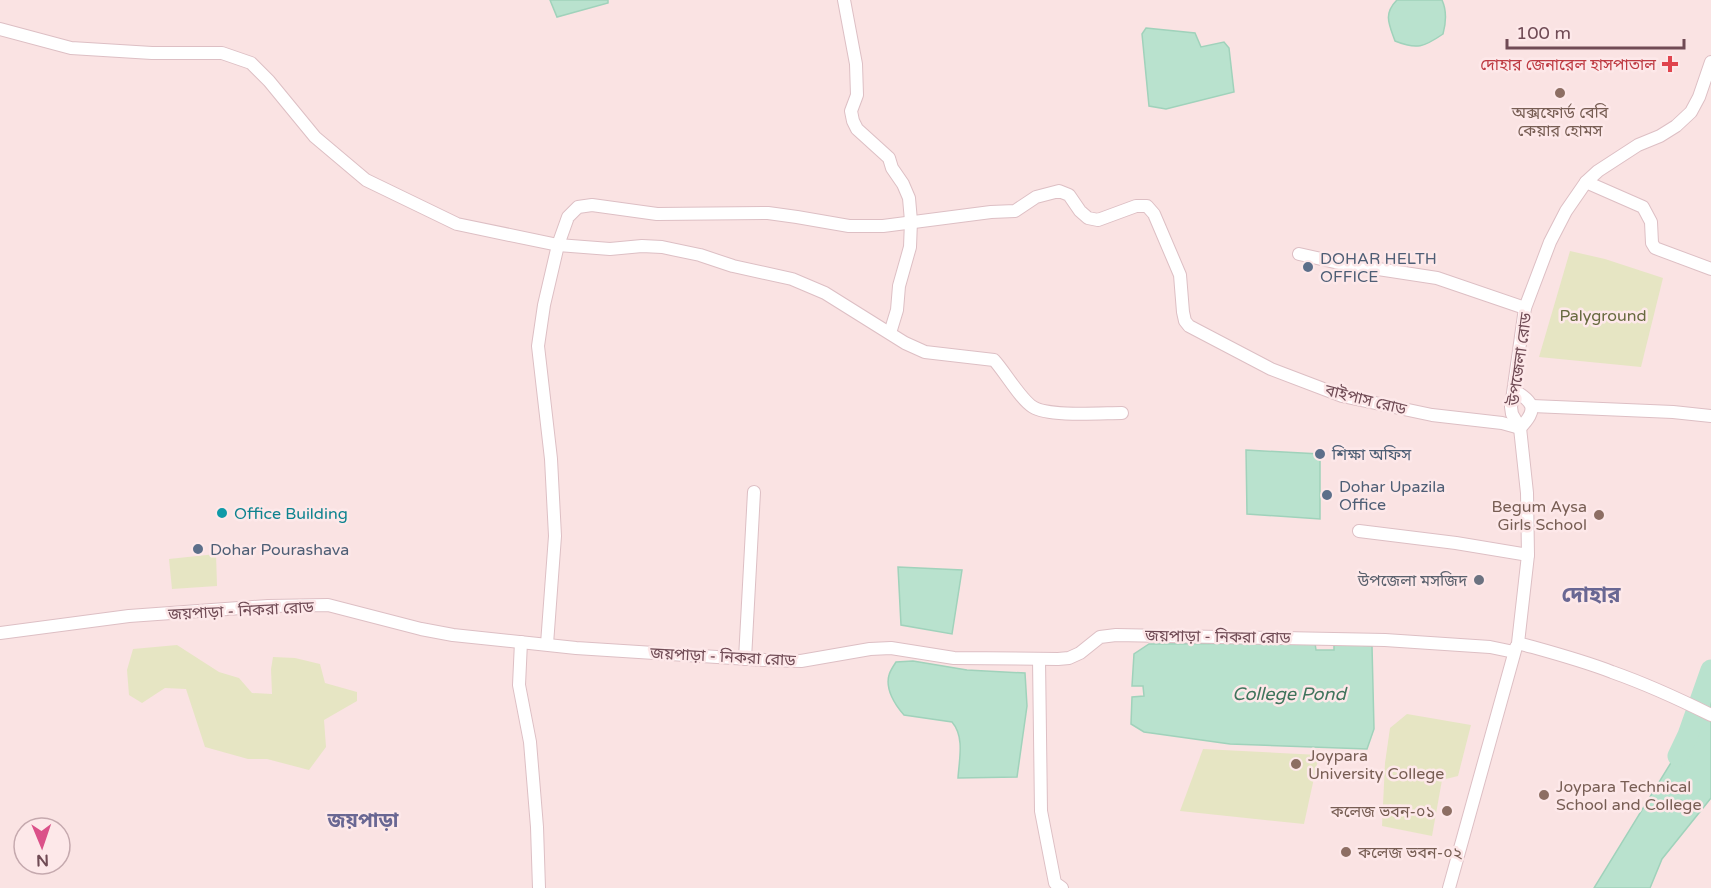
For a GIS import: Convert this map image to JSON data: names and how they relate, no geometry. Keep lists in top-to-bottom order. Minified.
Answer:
{"streets":{"street":["উপজেলা রোড","বাইপাস রোড","জয়পাড়া - নিকরা রোড"]},"crossings":[["উপজেলা রোড","বাইপাস রোড"],["উপজেলা রোড","জয়পাড়া - নিকরা রোড"]],"districts":["দোহার","জয়পাড়া"],"water":["College Pond"],"parks":["Palyground"],"places":{"health":["দোহার জেনারেল হাসপাতাল"],"other":["অক্সফোর্ড বেবি কেয়ার হোমস","DOHAR HELTH OFFICE","শিক্ষা অফিস","Dohar Upazila Office","Office Building","Begum Aysa Girls School","Dohar Pourashava","উপজেলা মসজিদ","Joypara University College","Joypara Technical School and College","কলেজ ভবন-০১","কলেজ ভবন-০২"]},"scale_bar":"100 m","north":"bottom"}
